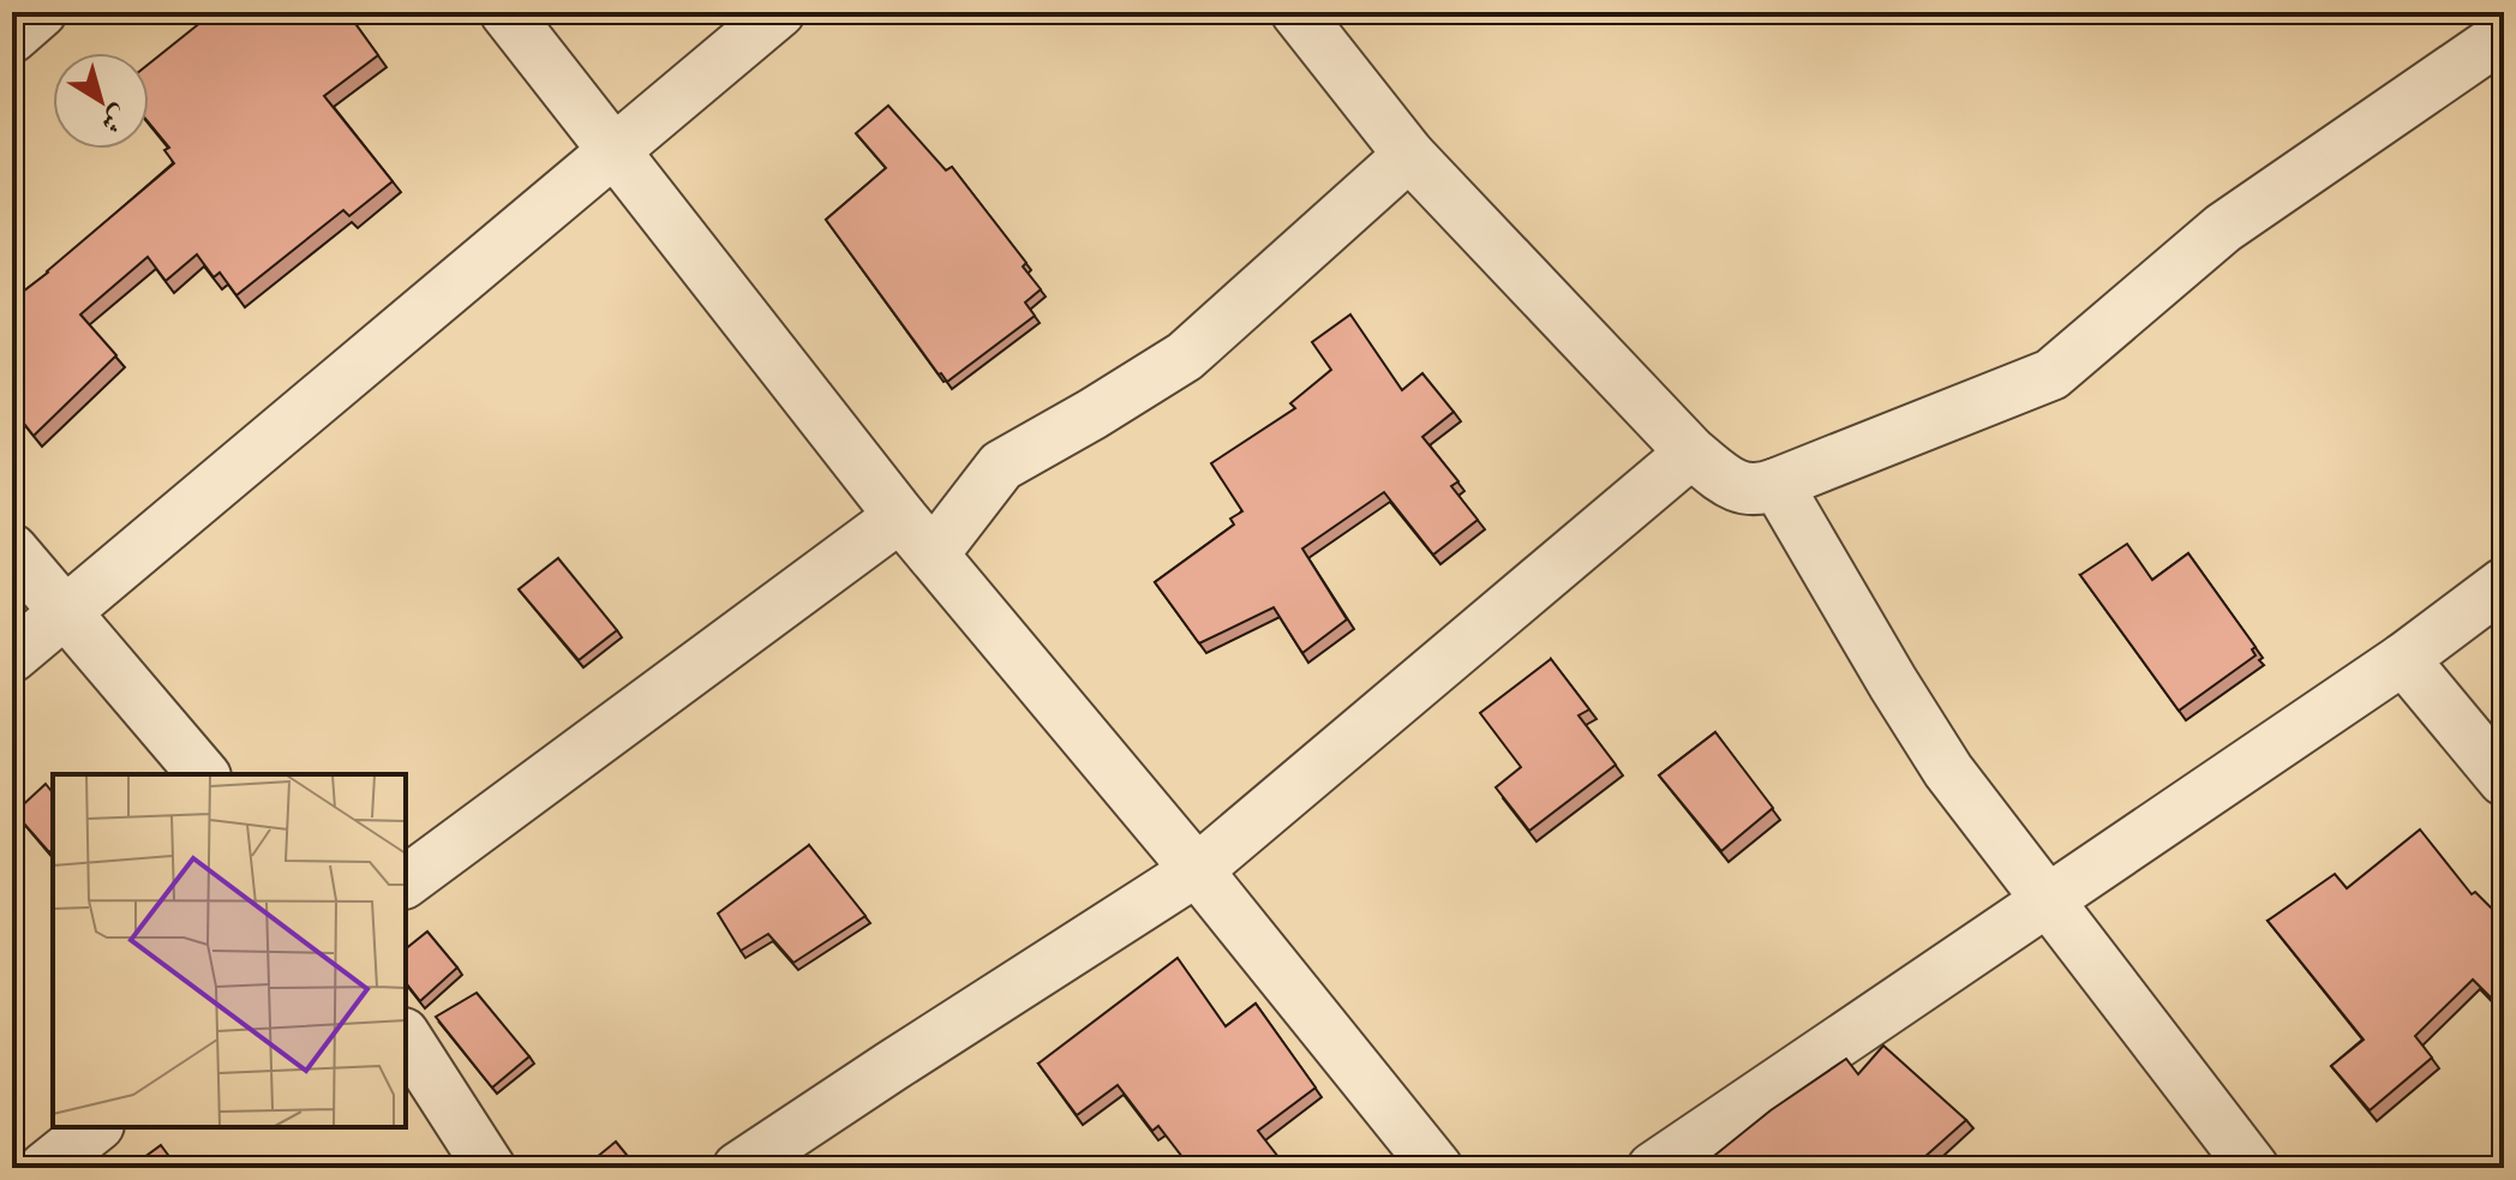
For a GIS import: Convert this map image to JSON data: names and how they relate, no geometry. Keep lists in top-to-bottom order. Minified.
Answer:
{"north":"bottom right"}
